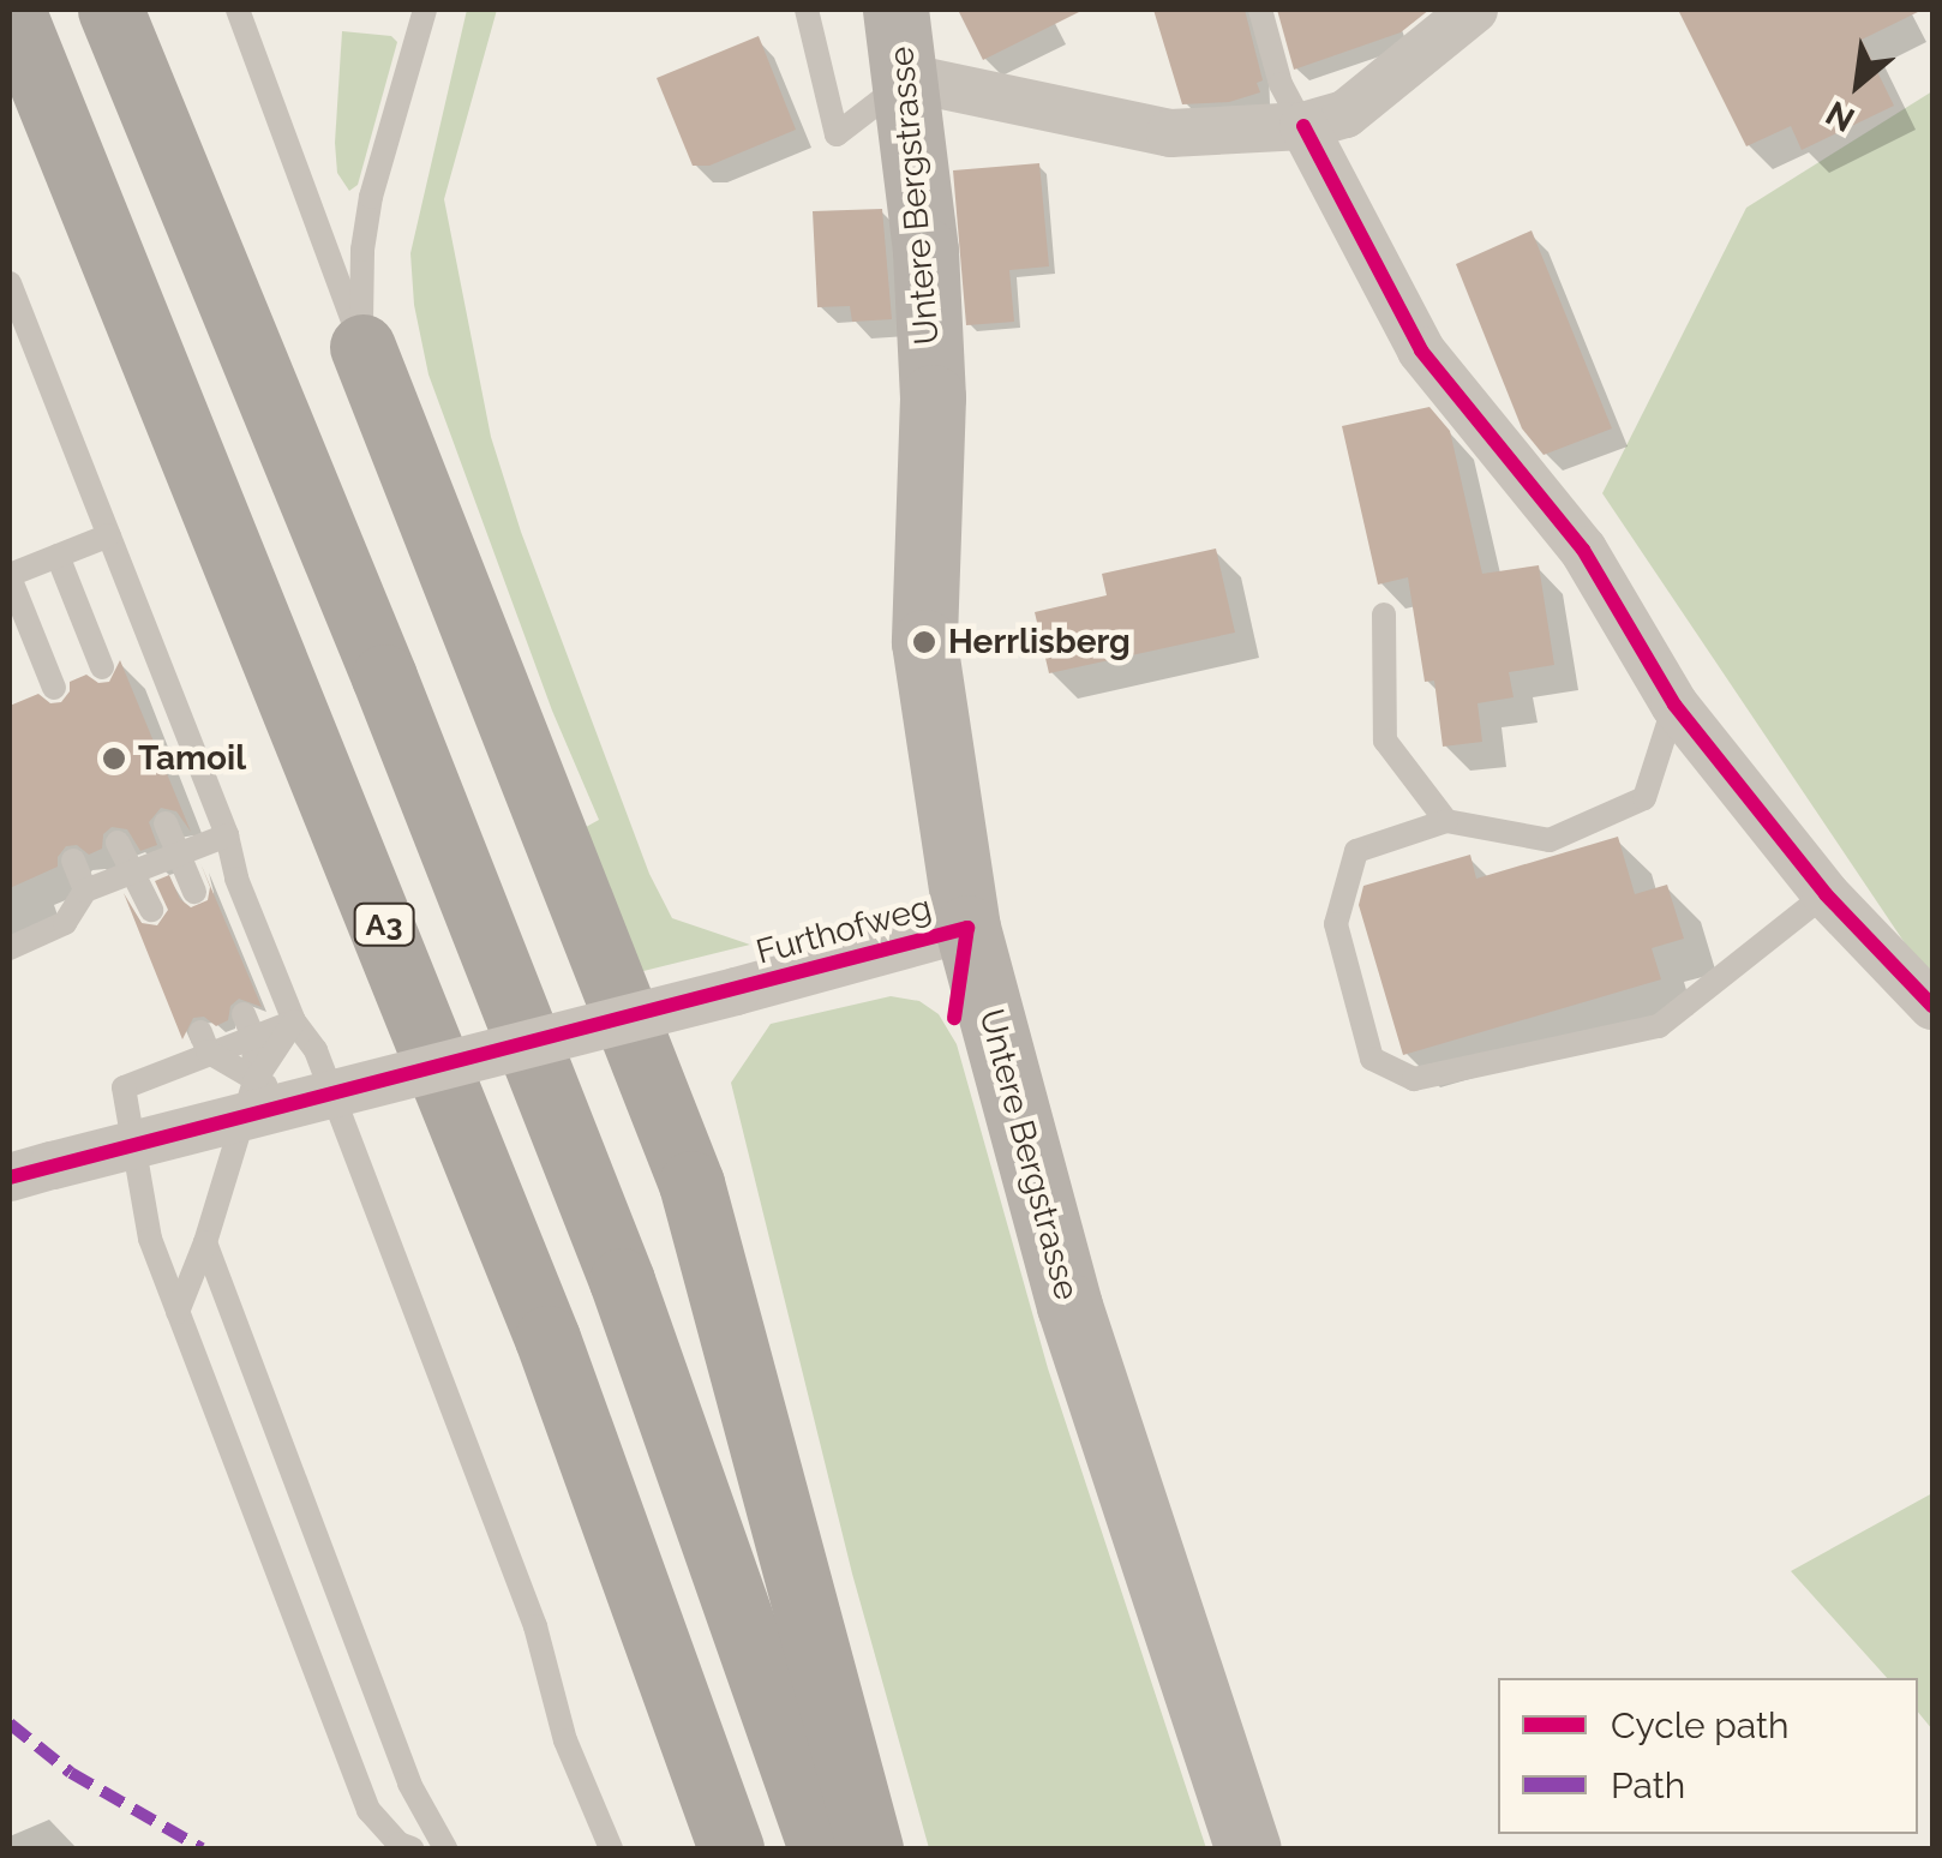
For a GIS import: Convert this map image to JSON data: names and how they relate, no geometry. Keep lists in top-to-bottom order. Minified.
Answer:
{"streets":{"highway":["A3"],"main road":["Untere Bergstrasse"],"street":["Furthofweg"]},"crossings":[["Untere Bergstrasse","Furthofweg"]],"places":["Herrlisberg","Tamoil"],"legend":["Cycle path","Path"],"north":"bottom left"}
